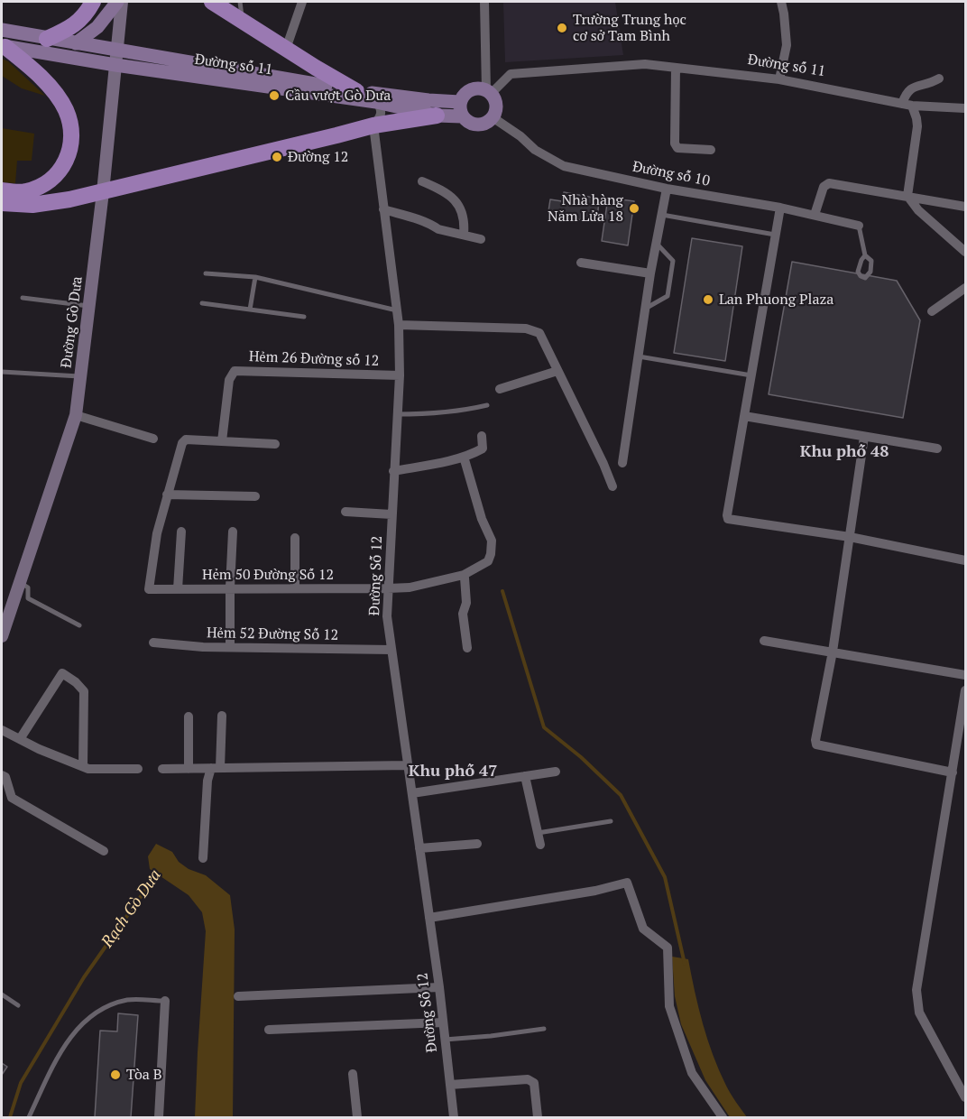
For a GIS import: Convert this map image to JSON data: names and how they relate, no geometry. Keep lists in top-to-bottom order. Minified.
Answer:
{"streets":{"main road":["Đường số 11"],"street":["Đường số 10","Đường Gò Dưa","Hẻm 26 Đường số 12","Hẻm 50 Đường Số 12","Đường Số 12","Hẻm 52 Đường Số 12"]},"crossings":[["Đường số 11","Đường số 10"],["Đường số 11","Đường Gò Dưa"],["Đường số 11","Đường Số 12"],["Hẻm 26 Đường số 12","Đường Số 12"],["Hẻm 50 Đường Số 12","Đường Số 12"],["Đường Số 12","Hẻm 52 Đường Số 12"]],"districts":["Khu phố 48","Khu phố 47"],"water":["Rạch Gò Dưa"],"places":["Trường Trung học cơ sở Tam Bình","Cầu vượt Gò Dưa","Đường 12","Nhà hàng Năm Lửa 18","Lan Phuong Plaza","Tòa B"]}
